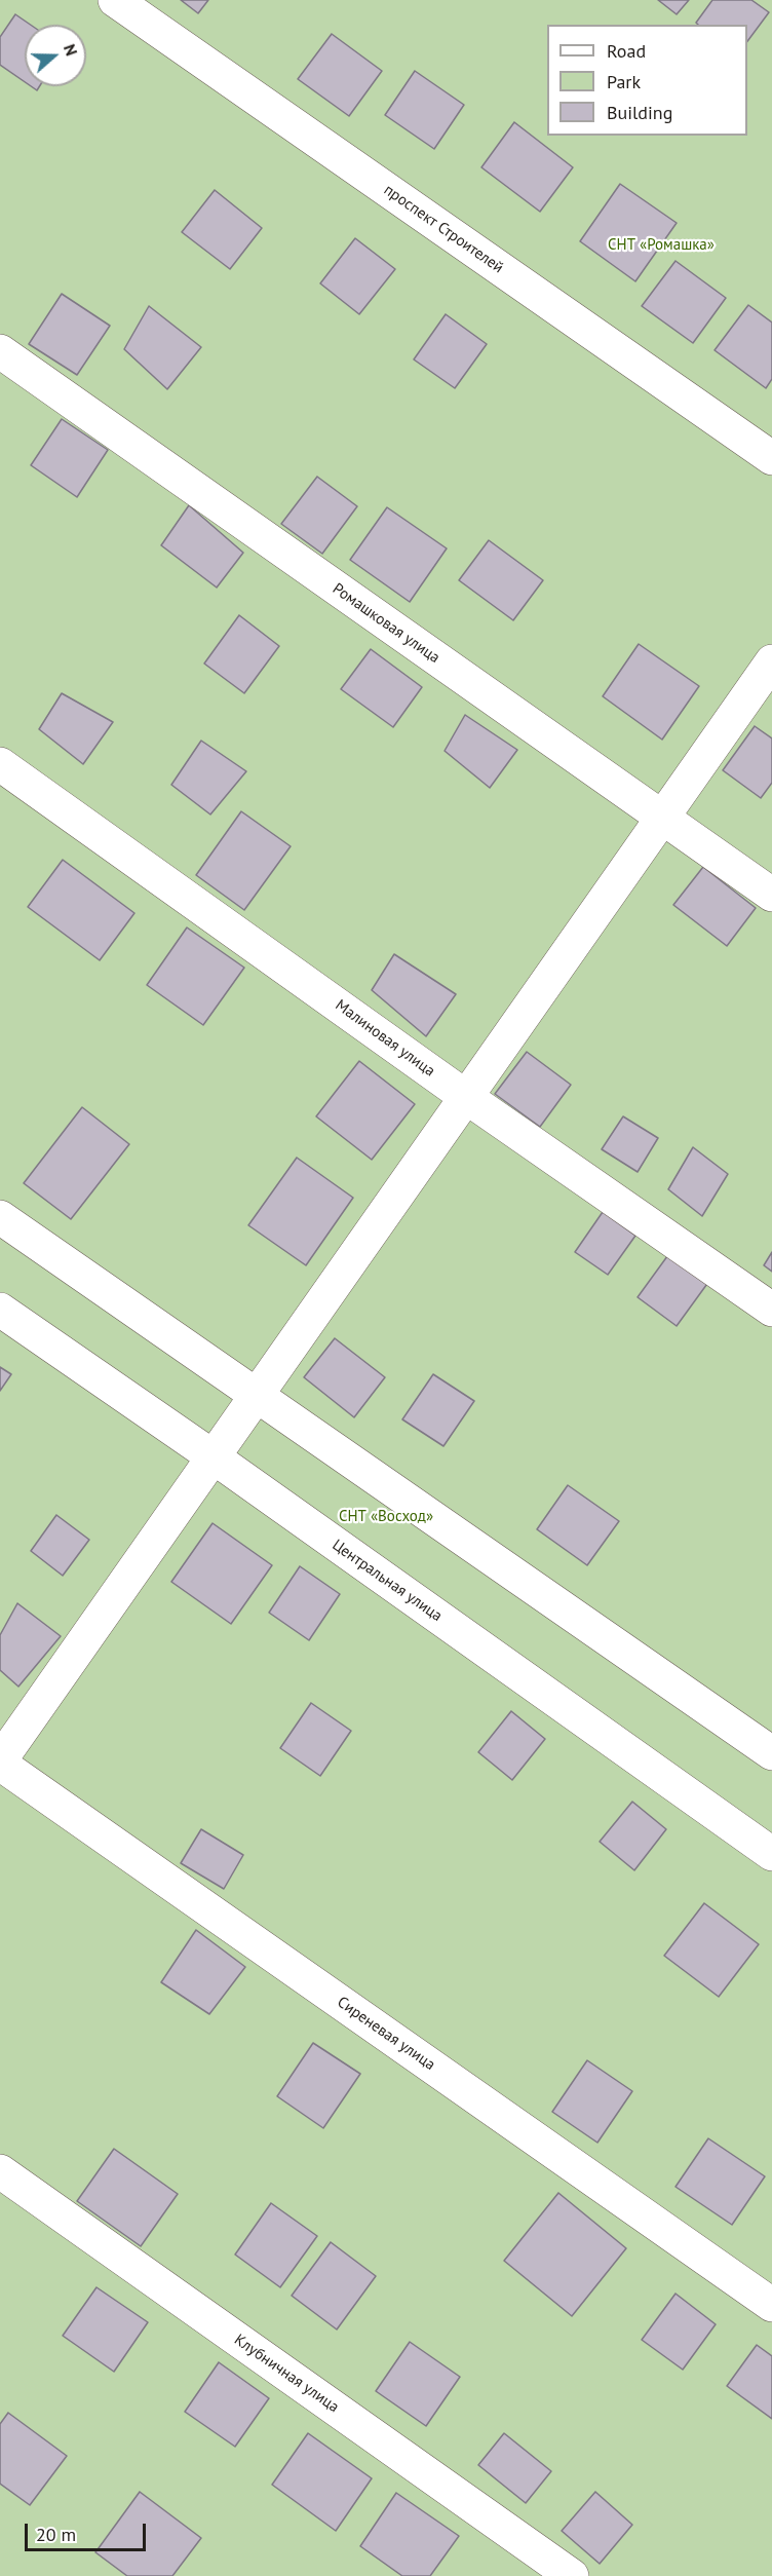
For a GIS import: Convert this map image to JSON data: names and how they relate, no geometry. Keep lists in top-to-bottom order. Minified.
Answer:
{"streets":{"street":["проспект Строителей","Ромашковая улица","Малиновая улица","Центральная улица","Сиреневая улица","Клубничная улица"]},"parks":["СНТ «Ромашка»","СНТ «Восход»"],"legend":["Road","Park","Building"],"scale_bar":"20 m","north":"right"}
